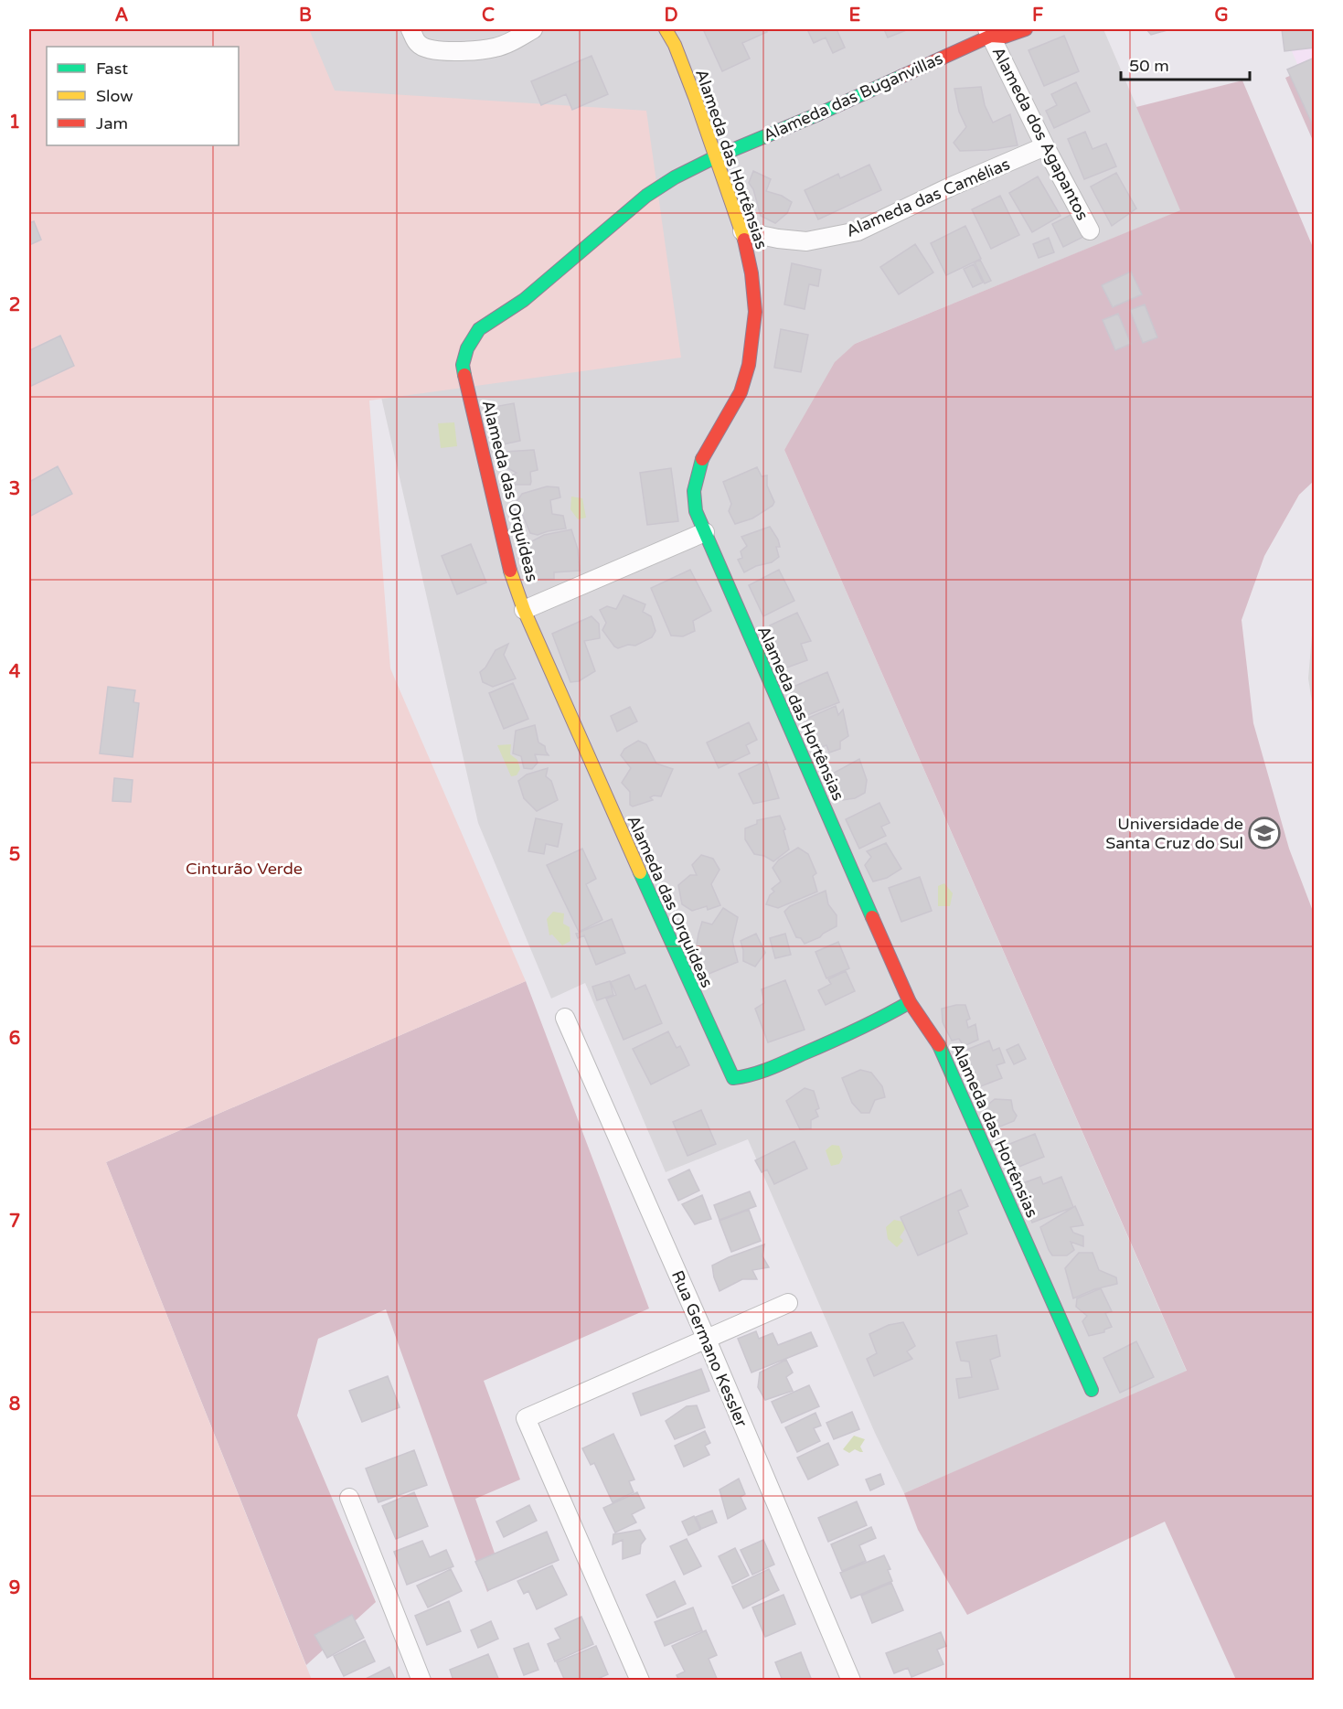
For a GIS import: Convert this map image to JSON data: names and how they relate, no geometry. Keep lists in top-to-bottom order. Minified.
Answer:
{"streets":{"street":["Alameda das Buganvillas","Alameda dos Agapantos","Alameda das Hortênsias","Alameda das Camélias","Alameda das Orquídeas","Rua Germano Kessler"]},"crossings":[["Alameda das Buganvillas","Alameda dos Agapantos"],["Alameda das Buganvillas","Alameda das Hortênsias"],["Alameda das Buganvillas","Alameda das Orquídeas"],["Alameda dos Agapantos","Alameda das Camélias"],["Alameda das Hortênsias","Alameda das Camélias"],["Alameda das Hortênsias","Alameda das Orquídeas"]],"parks":["Cinturão Verde"],"places":{"school or university":["Universidade de Santa Cruz do Sul"]},"legend":["Fast","Slow","Jam"],"scale_bar":"50 m","grid":{"columns":["A","B","C","D","E","F","G"],"rows":["1","2","3","4","5","6","7","8","9"]}}
